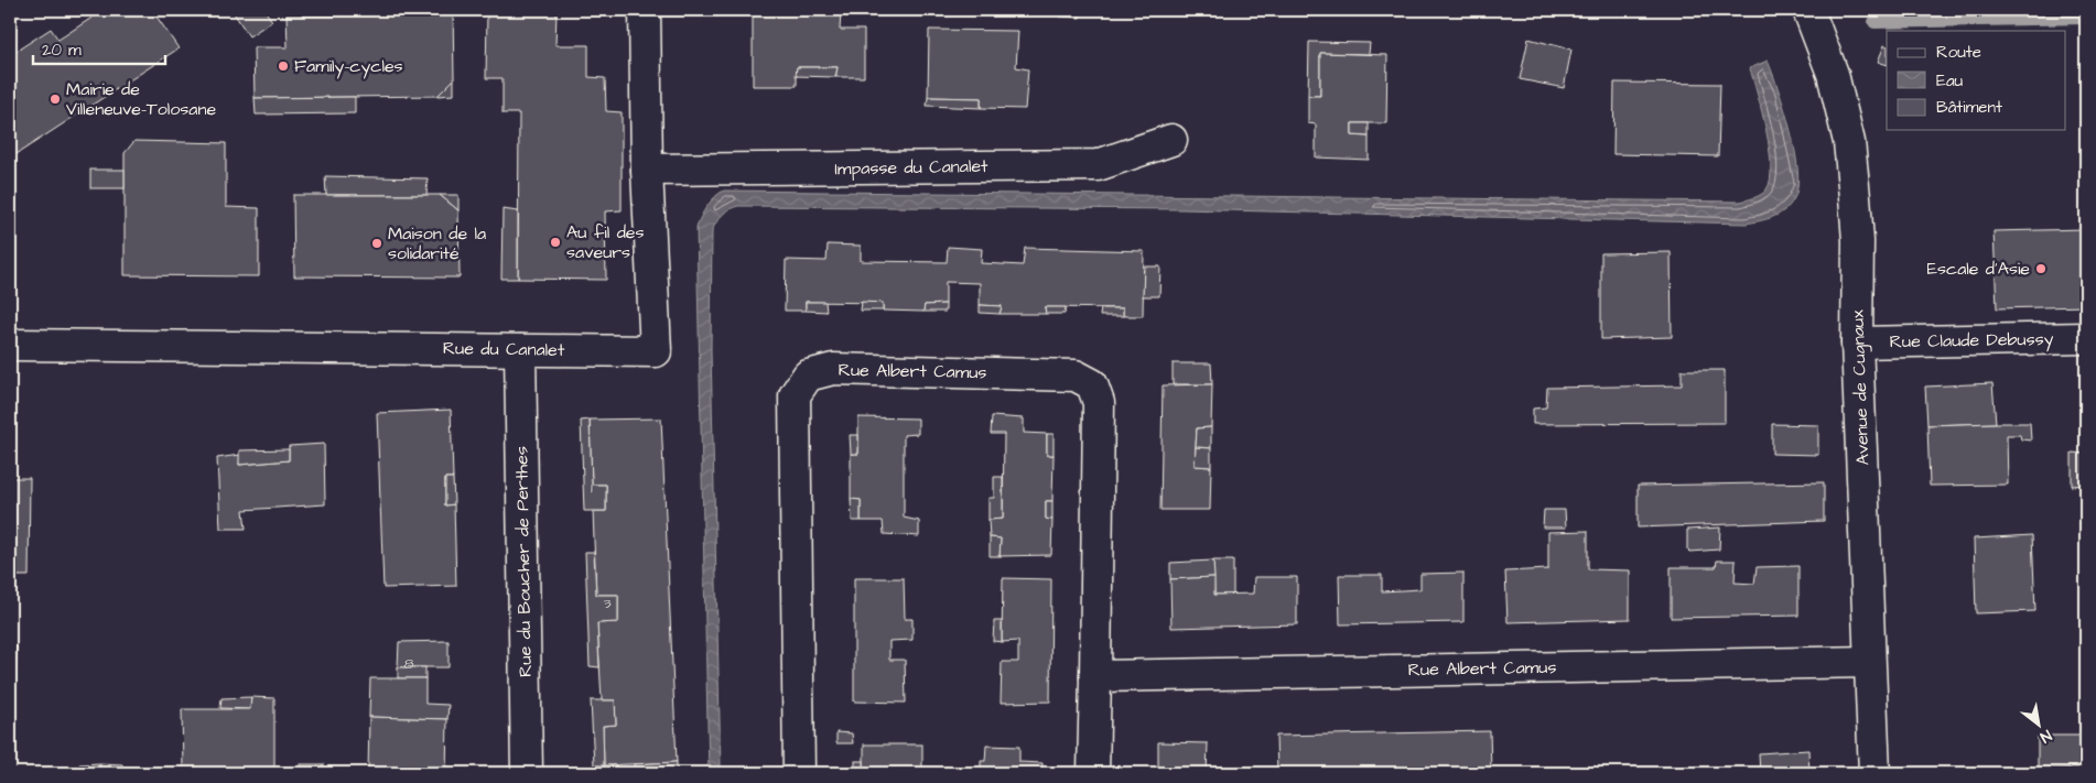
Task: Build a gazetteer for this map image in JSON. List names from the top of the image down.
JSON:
{
  "streets": {
    "street": [
      "Impasse du Canalet",
      "Rue Claude Debussy",
      "Rue du Canalet",
      "Rue Albert Camus",
      "Avenue de Cugnaux",
      "Rue du Boucher de Perthes"
    ]
  },
  "crossings": [
    ["Impasse du Canalet", "Rue du Canalet"],
    ["Rue Claude Debussy", "Avenue de Cugnaux"],
    ["Rue du Canalet", "Rue du Boucher de Perthes"],
    ["Rue Albert Camus", "Avenue de Cugnaux"]
  ],
  "places": [
    "Family-cycles",
    "Mairie de Villeneuve-Tolosane",
    "Au fil des saveurs",
    "Maison de la solidarité",
    "Escale d'Asie"
  ],
  "house_numbers": ["1", "3", "8"],
  "legend": ["Route", "Eau", "Bâtiment"],
  "scale_bar": "20 m",
  "north": "bottom right"
}
